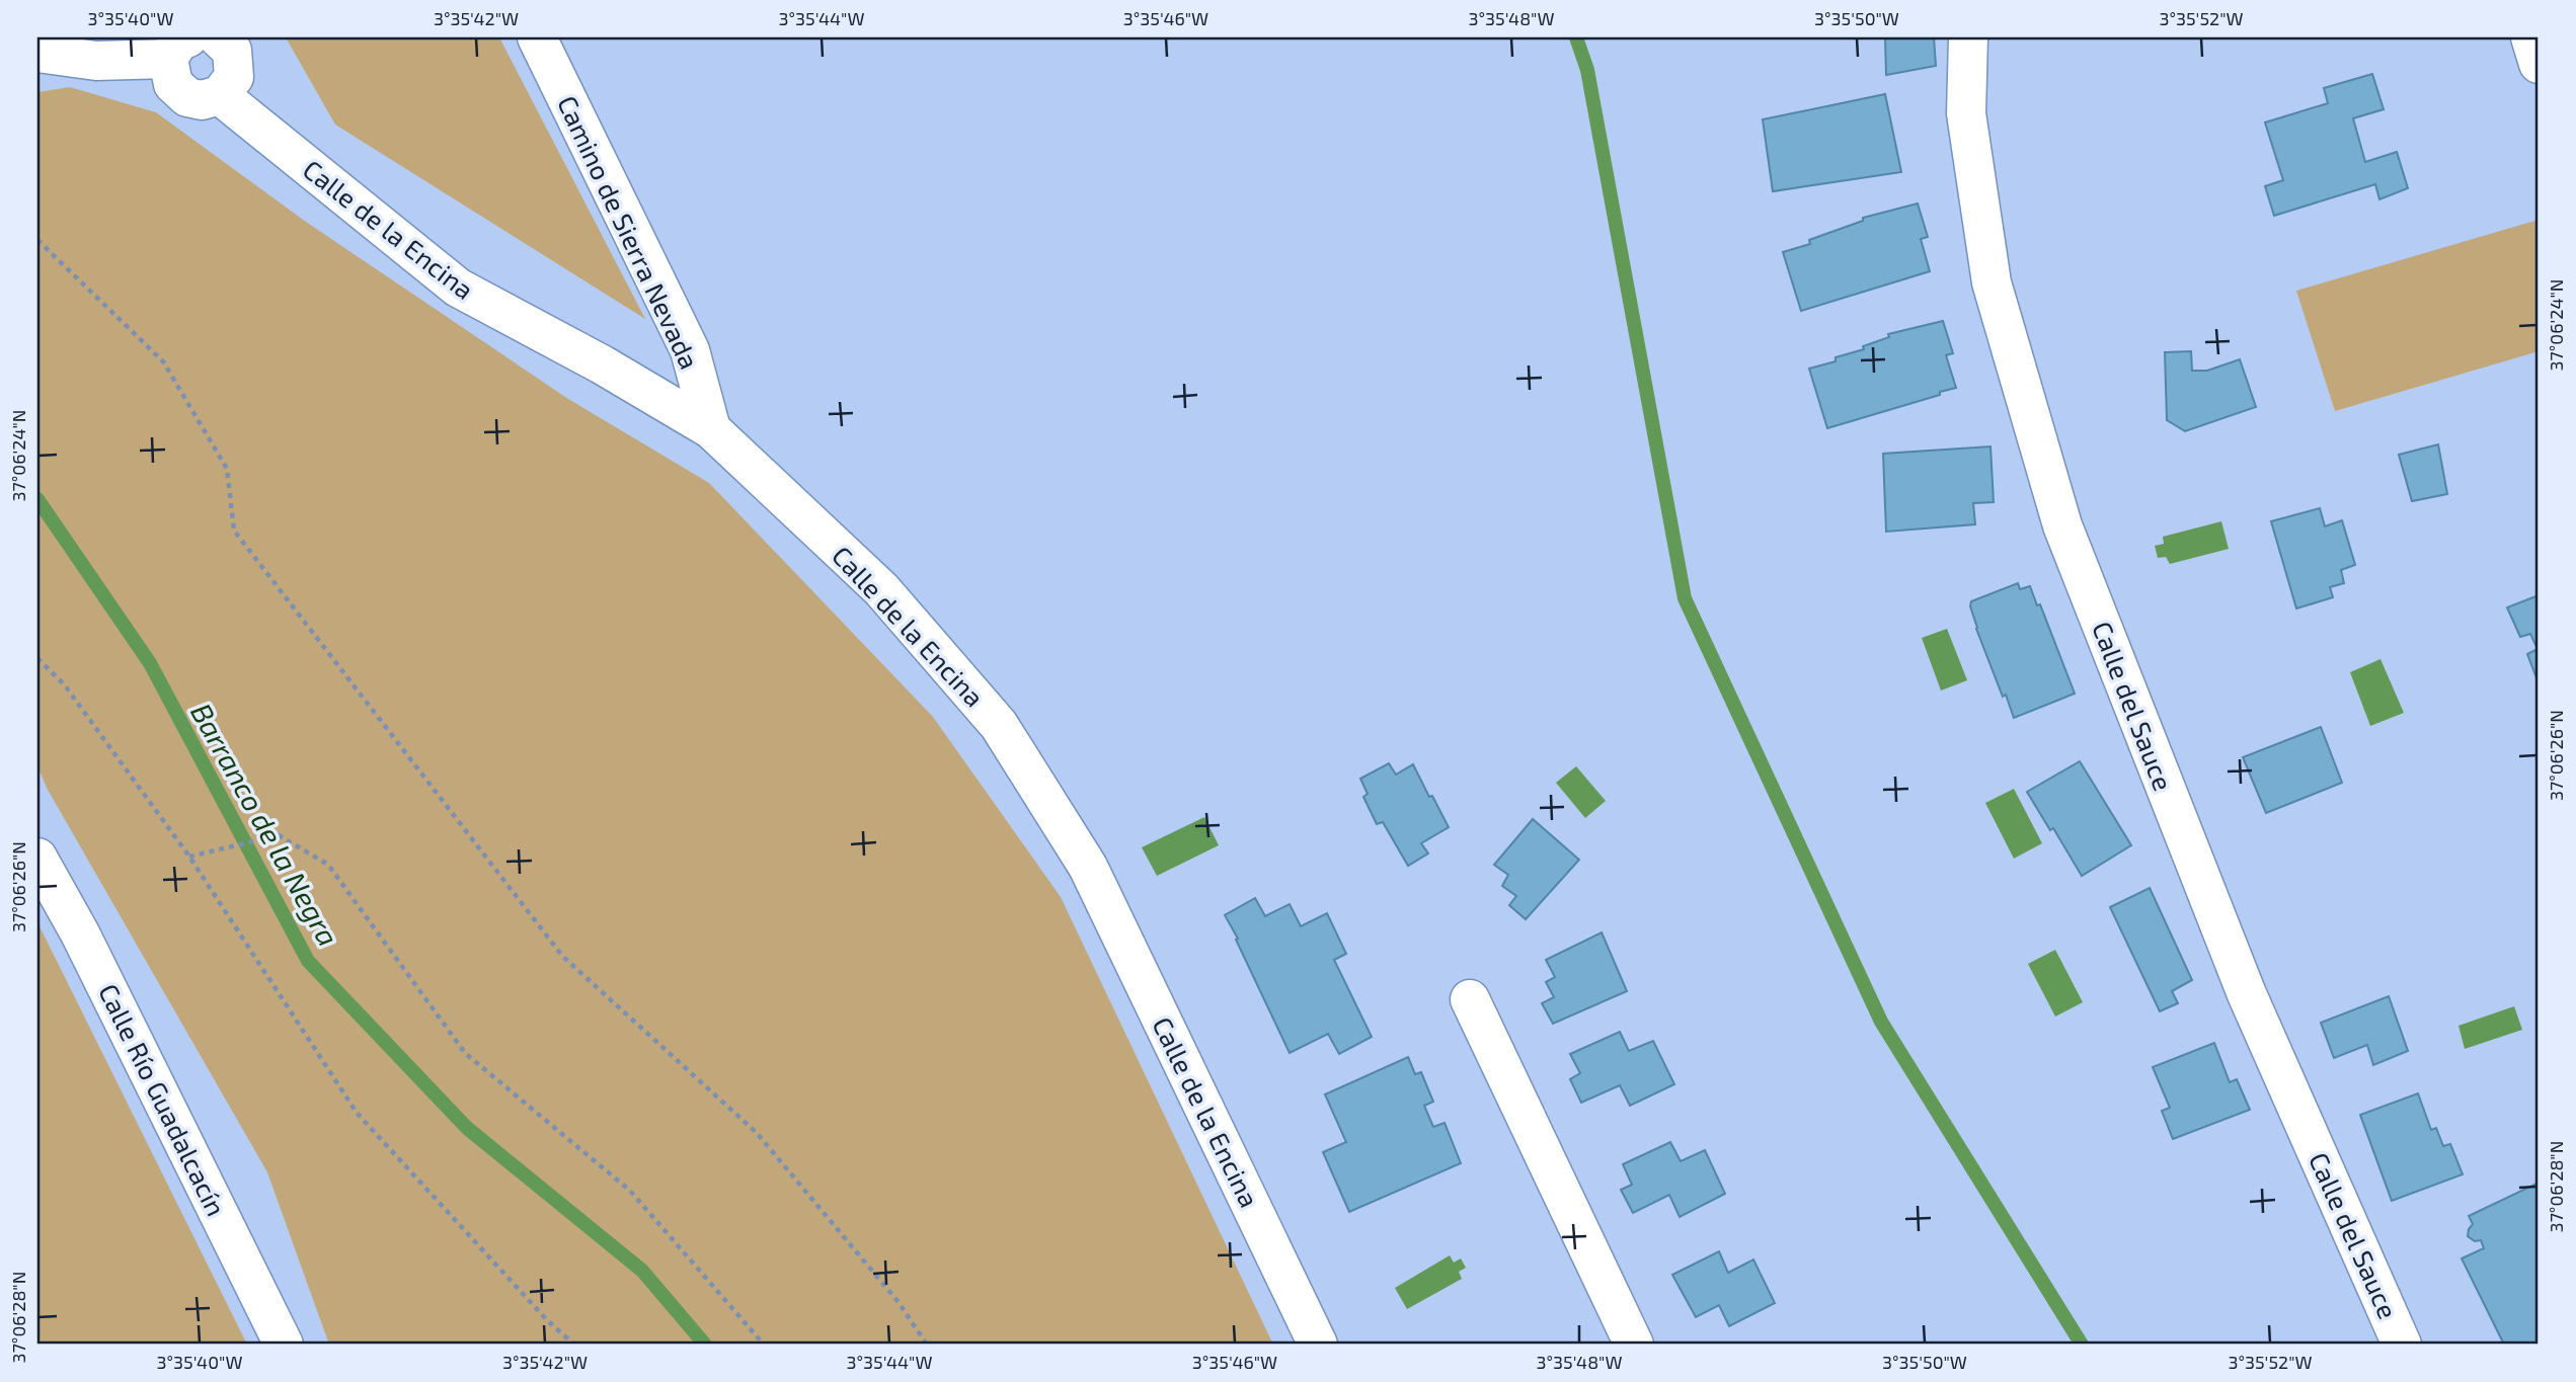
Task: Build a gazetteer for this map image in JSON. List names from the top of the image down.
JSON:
{
  "streets": {
    "street": [
      "Calle de la Encina",
      "Camino de Sierra Nevada",
      "Calle del Sauce",
      "Calle Río Guadalcacín"
    ]
  },
  "crossings": [
    ["Calle de la Encina", "Camino de Sierra Nevada"]
  ],
  "water": ["Barranco de la Negra"],
  "coordinates": [
    "3°35'40\"W",
    "3°35'42\"W",
    "3°35'44\"W",
    "3°35'46\"W",
    "3°35'48\"W",
    "3°35'50\"W",
    "3°35'52\"W",
    "37°06'24\"N",
    "37°06'26\"N",
    "37°06'28\"N"
  ]
}
